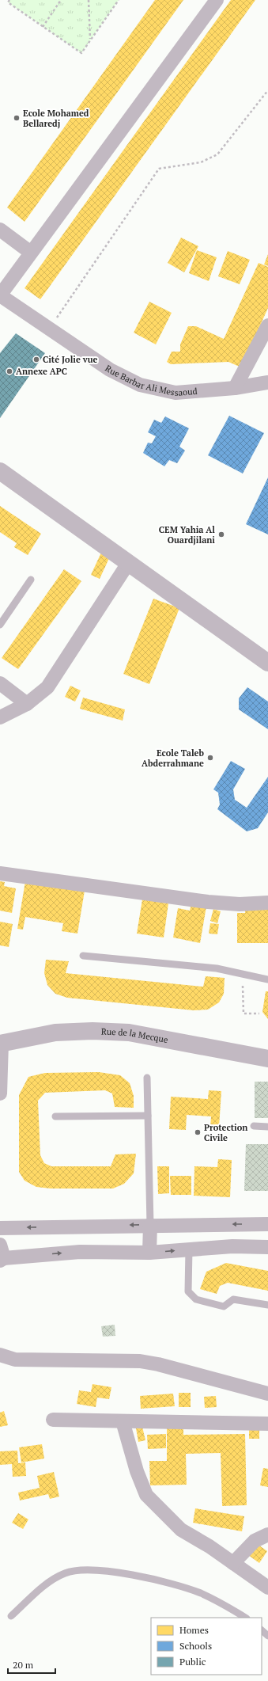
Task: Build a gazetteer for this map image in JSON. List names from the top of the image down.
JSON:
{
  "streets": {
    "street": ["Rue Barbar Ali Messaoud", "Rue de la Mecque"]
  },
  "places": [
    "Ecole Mohamed Bellaredj",
    "Cité Jolie vue",
    "Annexe APC",
    "CEM Yahia Al Ouardjilani",
    "Ecole Taleb Abderrahmane",
    "Protection Civile"
  ],
  "legend": ["Homes", "Schools", "Public"],
  "scale_bar": "20 m"
}
